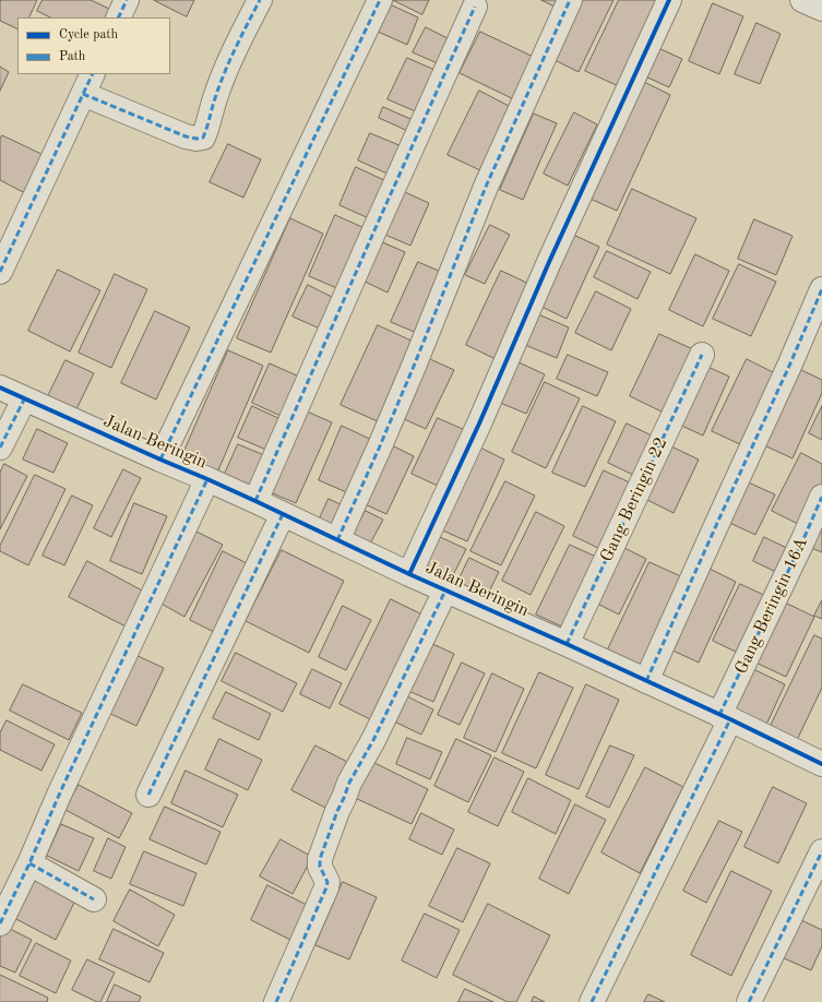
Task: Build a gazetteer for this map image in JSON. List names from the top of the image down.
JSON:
{
  "streets": {
    "street": ["Jalan Beringin", "Gang Beringin 22", "Gang Beringin 16A"]
  },
  "crossings": [
    ["Jalan Beringin", "Gang Beringin 22"],
    ["Jalan Beringin", "Gang Beringin 16A"]
  ],
  "legend": ["Cycle path", "Path"]
}
